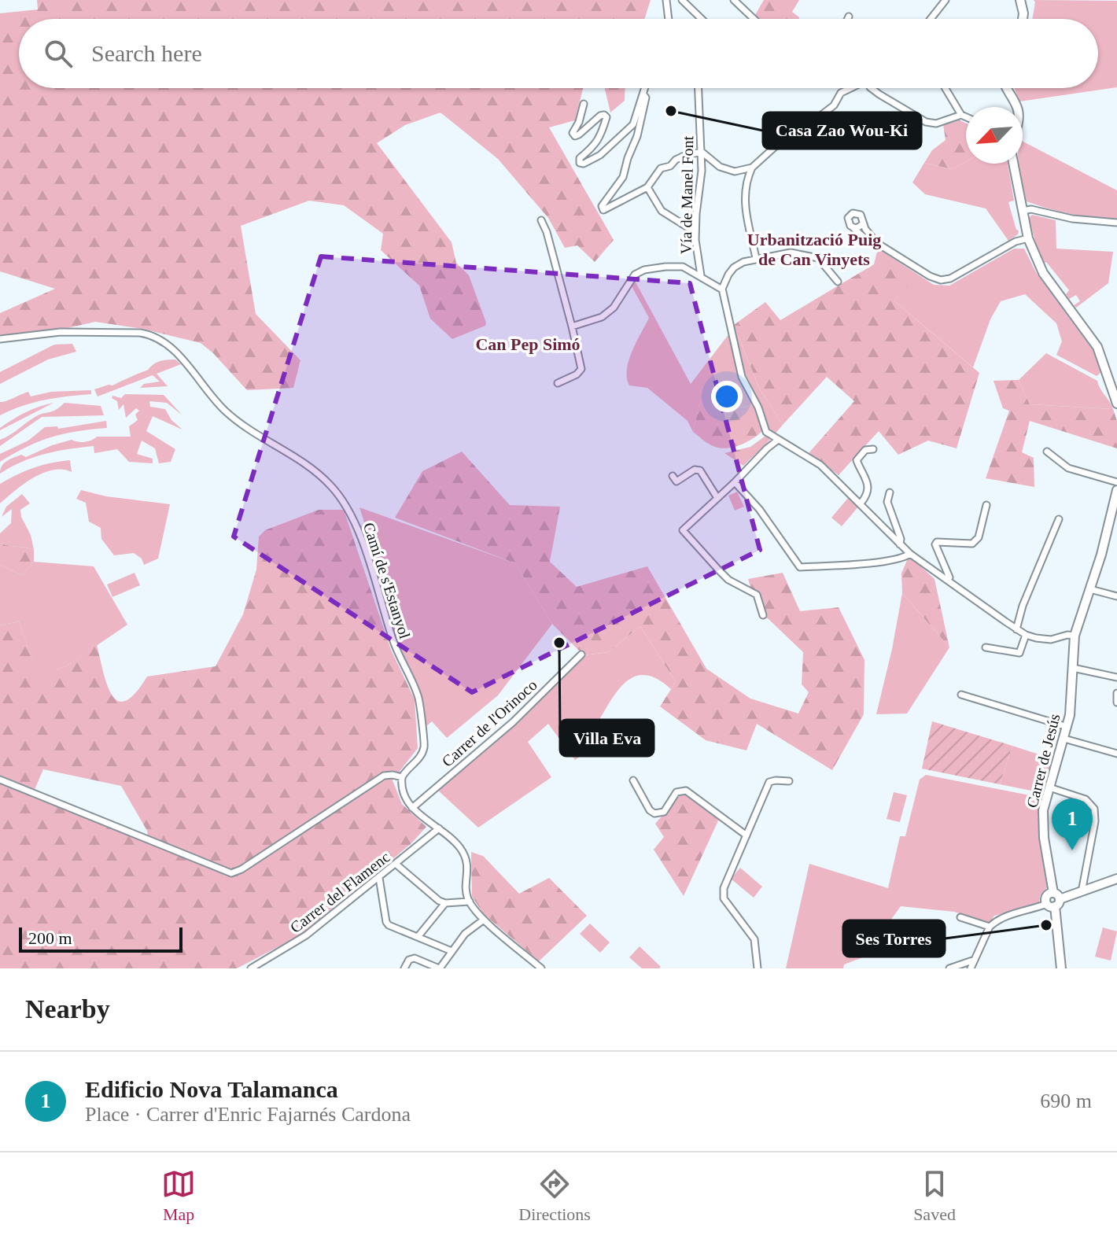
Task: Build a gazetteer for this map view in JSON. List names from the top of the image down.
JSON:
{
  "streets": {
    "street": [
      "Vía de Manel Font",
      "Camí de s'Estanyol",
      "Carrer de l'Orinoco",
      "Carrer de Jesús",
      "Carrer del Flamenc"
    ]
  },
  "districts": ["Urbanització Puig de Can Vinyets", "Can Pep Simó"],
  "places": ["Casa Zao Wou-Ki", "Villa Eva", "Ses Torres"],
  "scale_bar": "200 m",
  "north": "bottom left",
  "page": {
    "search": "Search here",
    "pins": "1",
    "scale": "200 m",
    "heading": "Nearby",
    "list": [
      {
        "mark": "1",
        "name": "Edificio Nova Talamanca",
        "note": "Place · Carrer d'Enric Fajarnés Cardona",
        "value": "690 m"
      }
    ],
    "nav": ["Map", "Directions", "Saved"]
  }
}
